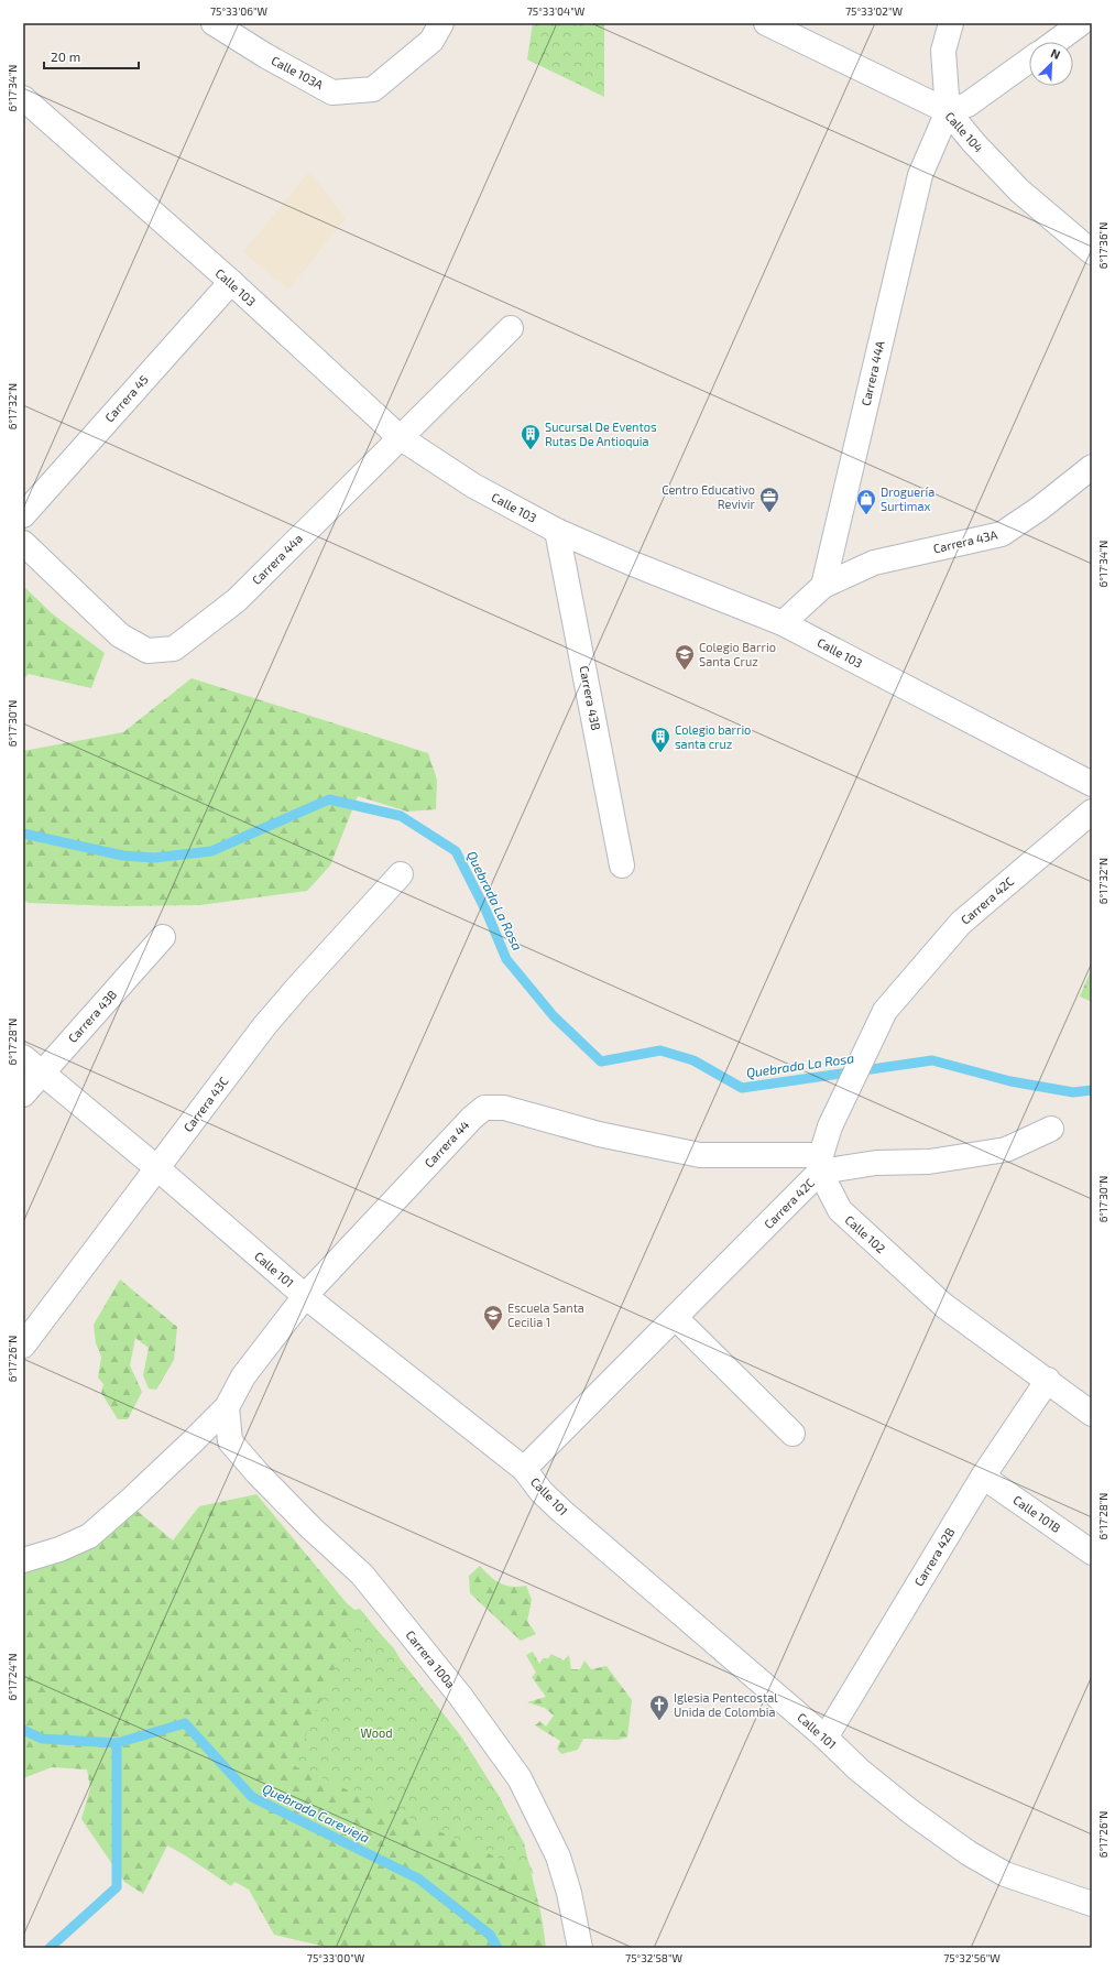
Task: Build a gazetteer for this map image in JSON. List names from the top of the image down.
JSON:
{
  "streets": {
    "street": [
      "Calle 103A",
      "Calle 104",
      "Calle 103",
      "Carrera 44A",
      "Carrera 45",
      "Carrera 43A",
      "Carrera 44a",
      "Carrera 43B",
      "Carrera 42C",
      "Carrera 43C",
      "Carrera 44",
      "Calle 102",
      "Calle 101",
      "Calle 101B",
      "Carrera 42B",
      "Carrera 100a"
    ]
  },
  "crossings": [
    ["Calle 104", "Carrera 44A"],
    ["Calle 103", "Carrera 45"],
    ["Calle 103", "Carrera 44a"],
    ["Calle 103", "Carrera 43B"],
    ["Carrera 44A", "Carrera 43A"],
    ["Carrera 43B", "Calle 101"],
    ["Carrera 42C", "Carrera 44"],
    ["Carrera 42C", "Calle 102"],
    ["Carrera 42C", "Calle 101"],
    ["Carrera 43C", "Calle 101"],
    ["Carrera 44", "Calle 102"],
    ["Carrera 44", "Calle 101"],
    ["Carrera 44", "Carrera 100a"],
    ["Calle 102", "Carrera 42B"],
    ["Calle 101", "Carrera 42B"],
    ["Calle 101B", "Carrera 42B"]
  ],
  "water": ["Quebrada La Rosa", "Quebrada Carevieja"],
  "parks": ["Wood"],
  "places": {
    "building": ["Sucursal De Eventos Rutas De Antioquia", "Colegio barrio santa cruz"],
    "office": ["Centro Educativo Revivir"],
    "shop": ["Droguería Surtimax"],
    "school or university": ["Colegio Barrio Santa Cruz", "Escuela Santa Cecilia 1"],
    "church": ["Iglesia Pentecostal Unida de Colombia"]
  },
  "scale_bar": "20 m",
  "north": "top right",
  "coordinates": [
    "75°33'06\"W",
    "75°33'04\"W",
    "75°33'02\"W",
    "6°17'34\"N",
    "6°17'36\"N",
    "6°17'32\"N",
    "6°17'30\"N",
    "6°17'28\"N",
    "6°17'26\"N",
    "6°17'24\"N",
    "75°33'00\"W",
    "75°32'58\"W",
    "75°32'56\"W"
  ]
}
